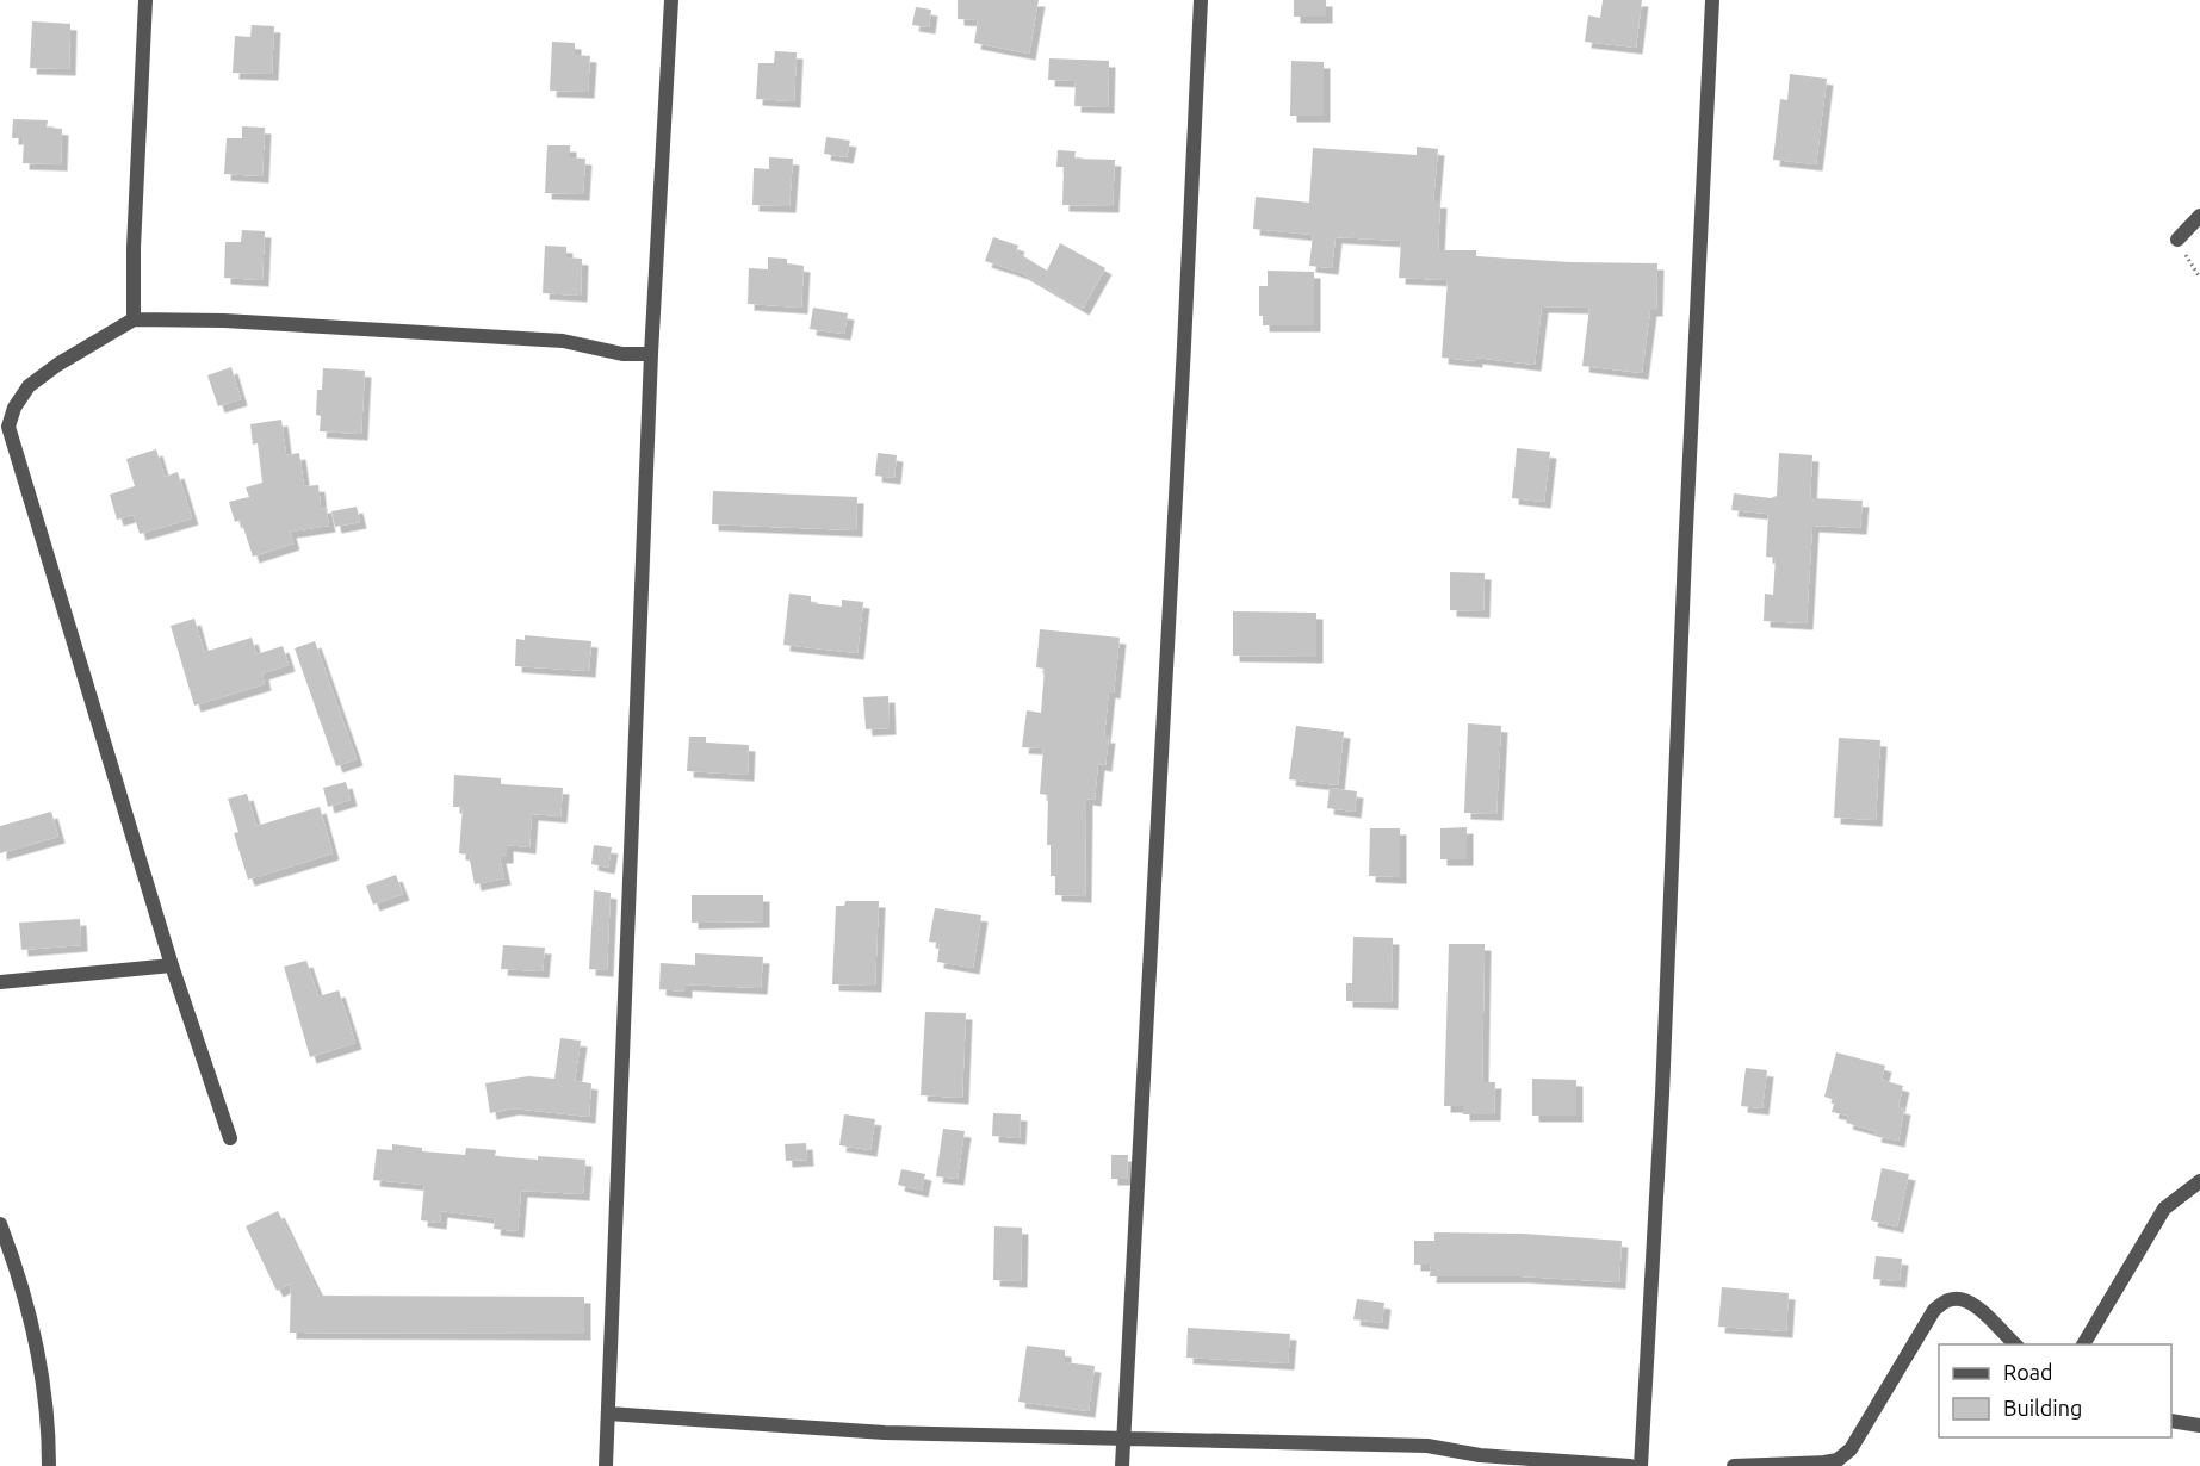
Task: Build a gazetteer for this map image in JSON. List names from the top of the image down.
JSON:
{
  "legend": ["Road", "Building"]
}
